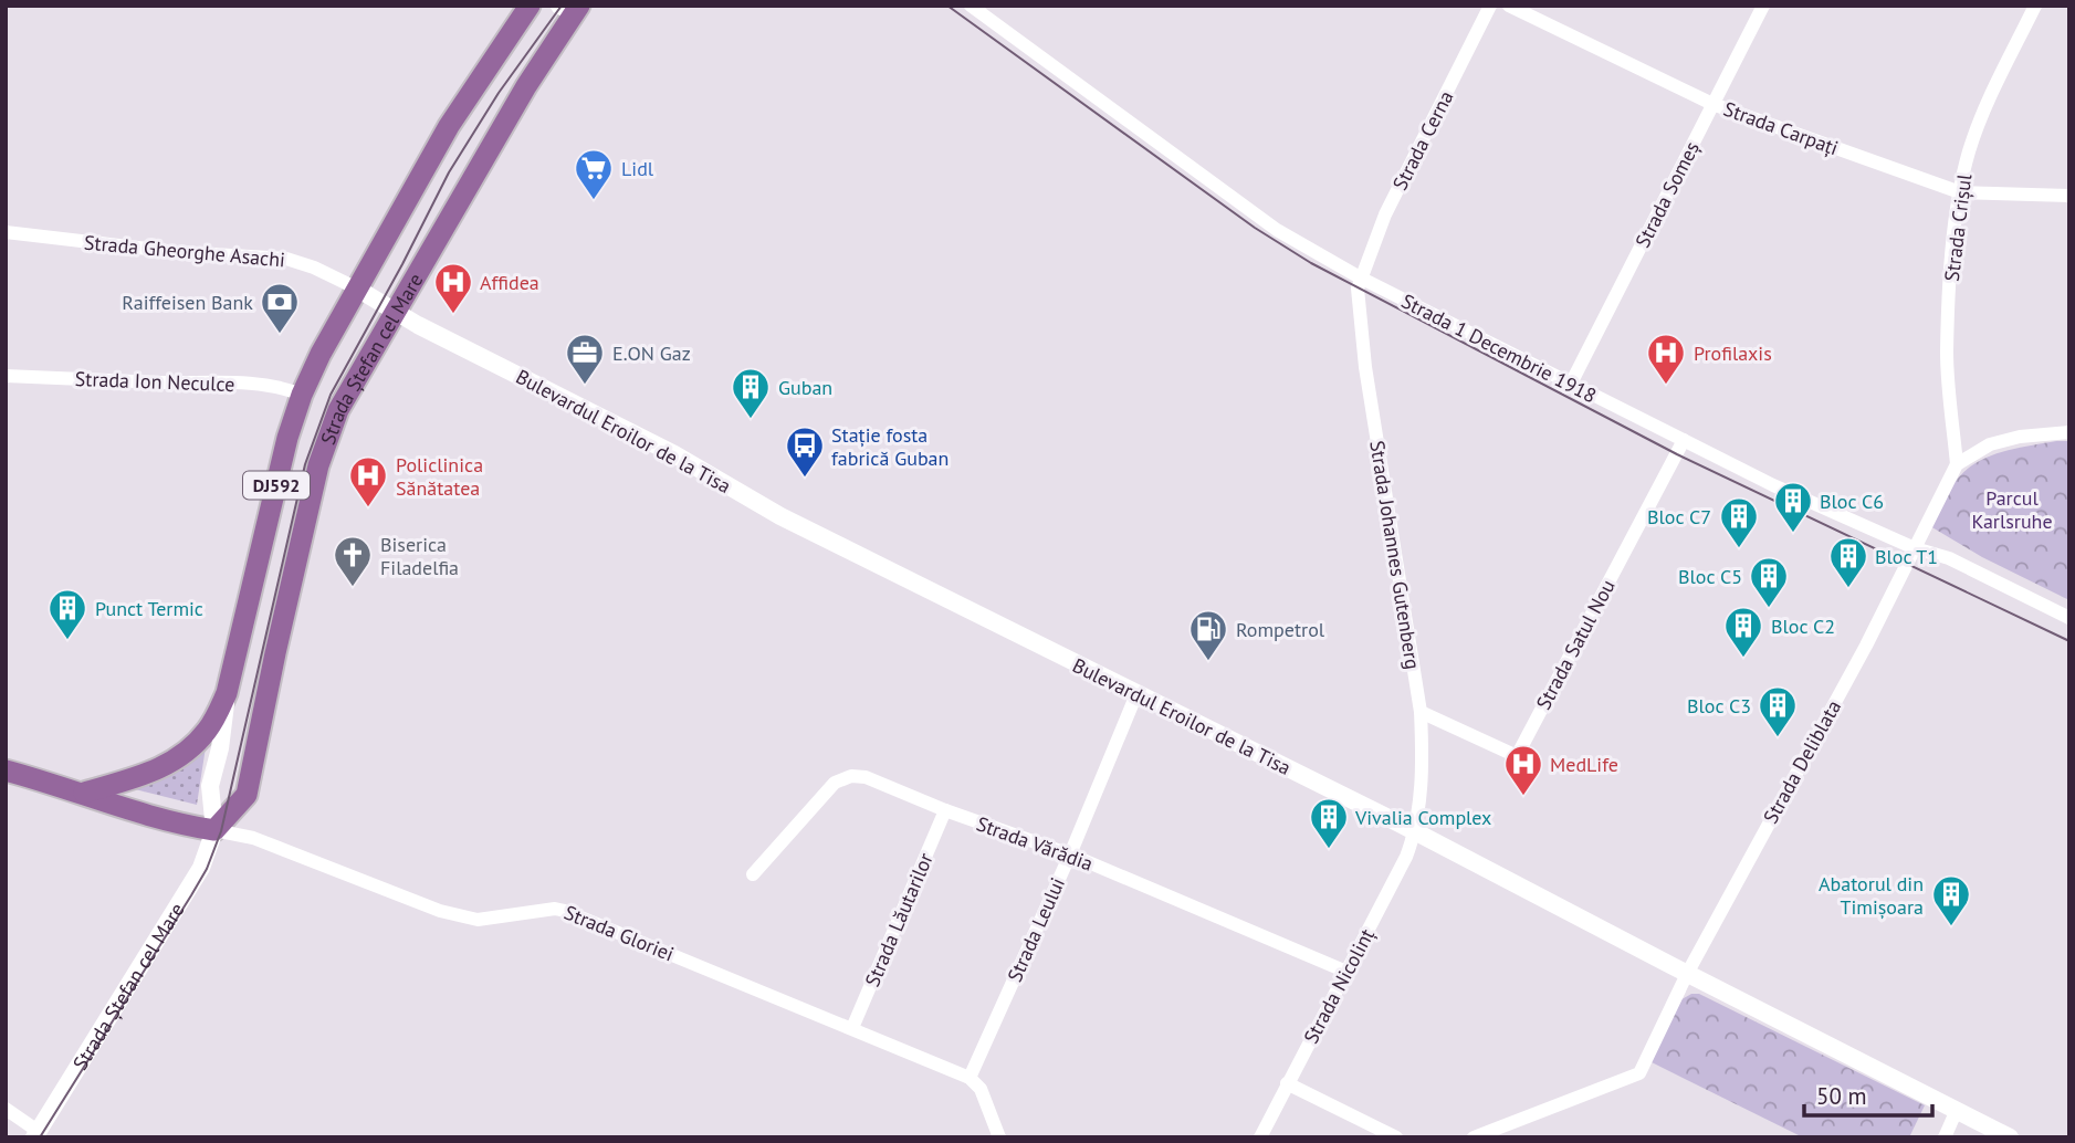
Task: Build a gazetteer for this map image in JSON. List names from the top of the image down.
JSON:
{
  "streets": {
    "main road": ["Strada Ștefan cel Mare", "DJ592"],
    "street": [
      "Strada Carpați",
      "Strada Cerna",
      "Strada Someș",
      "Strada Crișul",
      "Strada Gheorghe Asachi",
      "Strada 1 Decembrie 1918",
      "Strada Ion Neculce",
      "Bulevardul Eroilor de la Tisa",
      "Strada Johannes Gutenberg",
      "Strada Satul Nou",
      "Strada Deliblata",
      "Strada Vărădia",
      "Strada Lăutarilor",
      "Strada Leului",
      "Strada Gloriei",
      "Strada Nicolinț"
    ]
  },
  "crossings": [
    ["Strada Carpați", "Strada Someș"],
    ["Strada Carpați", "Strada Crișul"],
    ["Strada Cerna", "Strada 1 Decembrie 1918"],
    ["Strada Cerna", "Strada Johannes Gutenberg"],
    ["Strada Someș", "Strada 1 Decembrie 1918"],
    ["Strada Crișul", "Strada Deliblata"],
    ["Strada Gheorghe Asachi", "Strada Ștefan cel Mare"],
    ["Strada Gheorghe Asachi", "Bulevardul Eroilor de la Tisa"],
    ["Strada 1 Decembrie 1918", "Strada Johannes Gutenberg"],
    ["Strada 1 Decembrie 1918", "Strada Satul Nou"],
    ["Strada 1 Decembrie 1918", "Strada Deliblata"],
    ["Strada Ștefan cel Mare", "Strada Ion Neculce"],
    ["Strada Ștefan cel Mare", "Bulevardul Eroilor de la Tisa"],
    ["Strada Ștefan cel Mare", "DJ592"],
    ["Strada Ștefan cel Mare", "Strada Gloriei"],
    ["Bulevardul Eroilor de la Tisa", "Strada Johannes Gutenberg"],
    ["Bulevardul Eroilor de la Tisa", "Strada Deliblata"],
    ["Bulevardul Eroilor de la Tisa", "Strada Leului"],
    ["Bulevardul Eroilor de la Tisa", "Strada Nicolinț"],
    ["Strada Johannes Gutenberg", "Strada Satul Nou"],
    ["Strada Johannes Gutenberg", "Strada Nicolinț"],
    ["Strada Vărădia", "Strada Lăutarilor"],
    ["Strada Vărădia", "Strada Leului"],
    ["Strada Vărădia", "Strada Nicolinț"],
    ["Strada Lăutarilor", "Strada Gloriei"],
    ["Strada Leului", "Strada Gloriei"]
  ],
  "parks": ["Parcul Karlsruhe"],
  "places": {
    "supermarket": ["Lidl"],
    "hospital": [
      "Affidea",
      "Profilaxis",
      "Policlinica Sănătatea",
      "MedLife"
    ],
    "bank": ["Raiffeisen Bank"],
    "office": ["E.ON Gaz"],
    "building": [
      "Guban",
      "Bloc C6",
      "Bloc C7",
      "Bloc T1",
      "Bloc C5",
      "Punct Termic",
      "Bloc C2",
      "Bloc C3",
      "Vivalia Complex",
      "Abatorul din Timișoara"
    ],
    "bus stop": ["Stație fosta fabrică Guban"],
    "church": ["Biserica Filadelfia"],
    "fuel station": ["Rompetrol"]
  },
  "scale_bar": "50 m"
}
